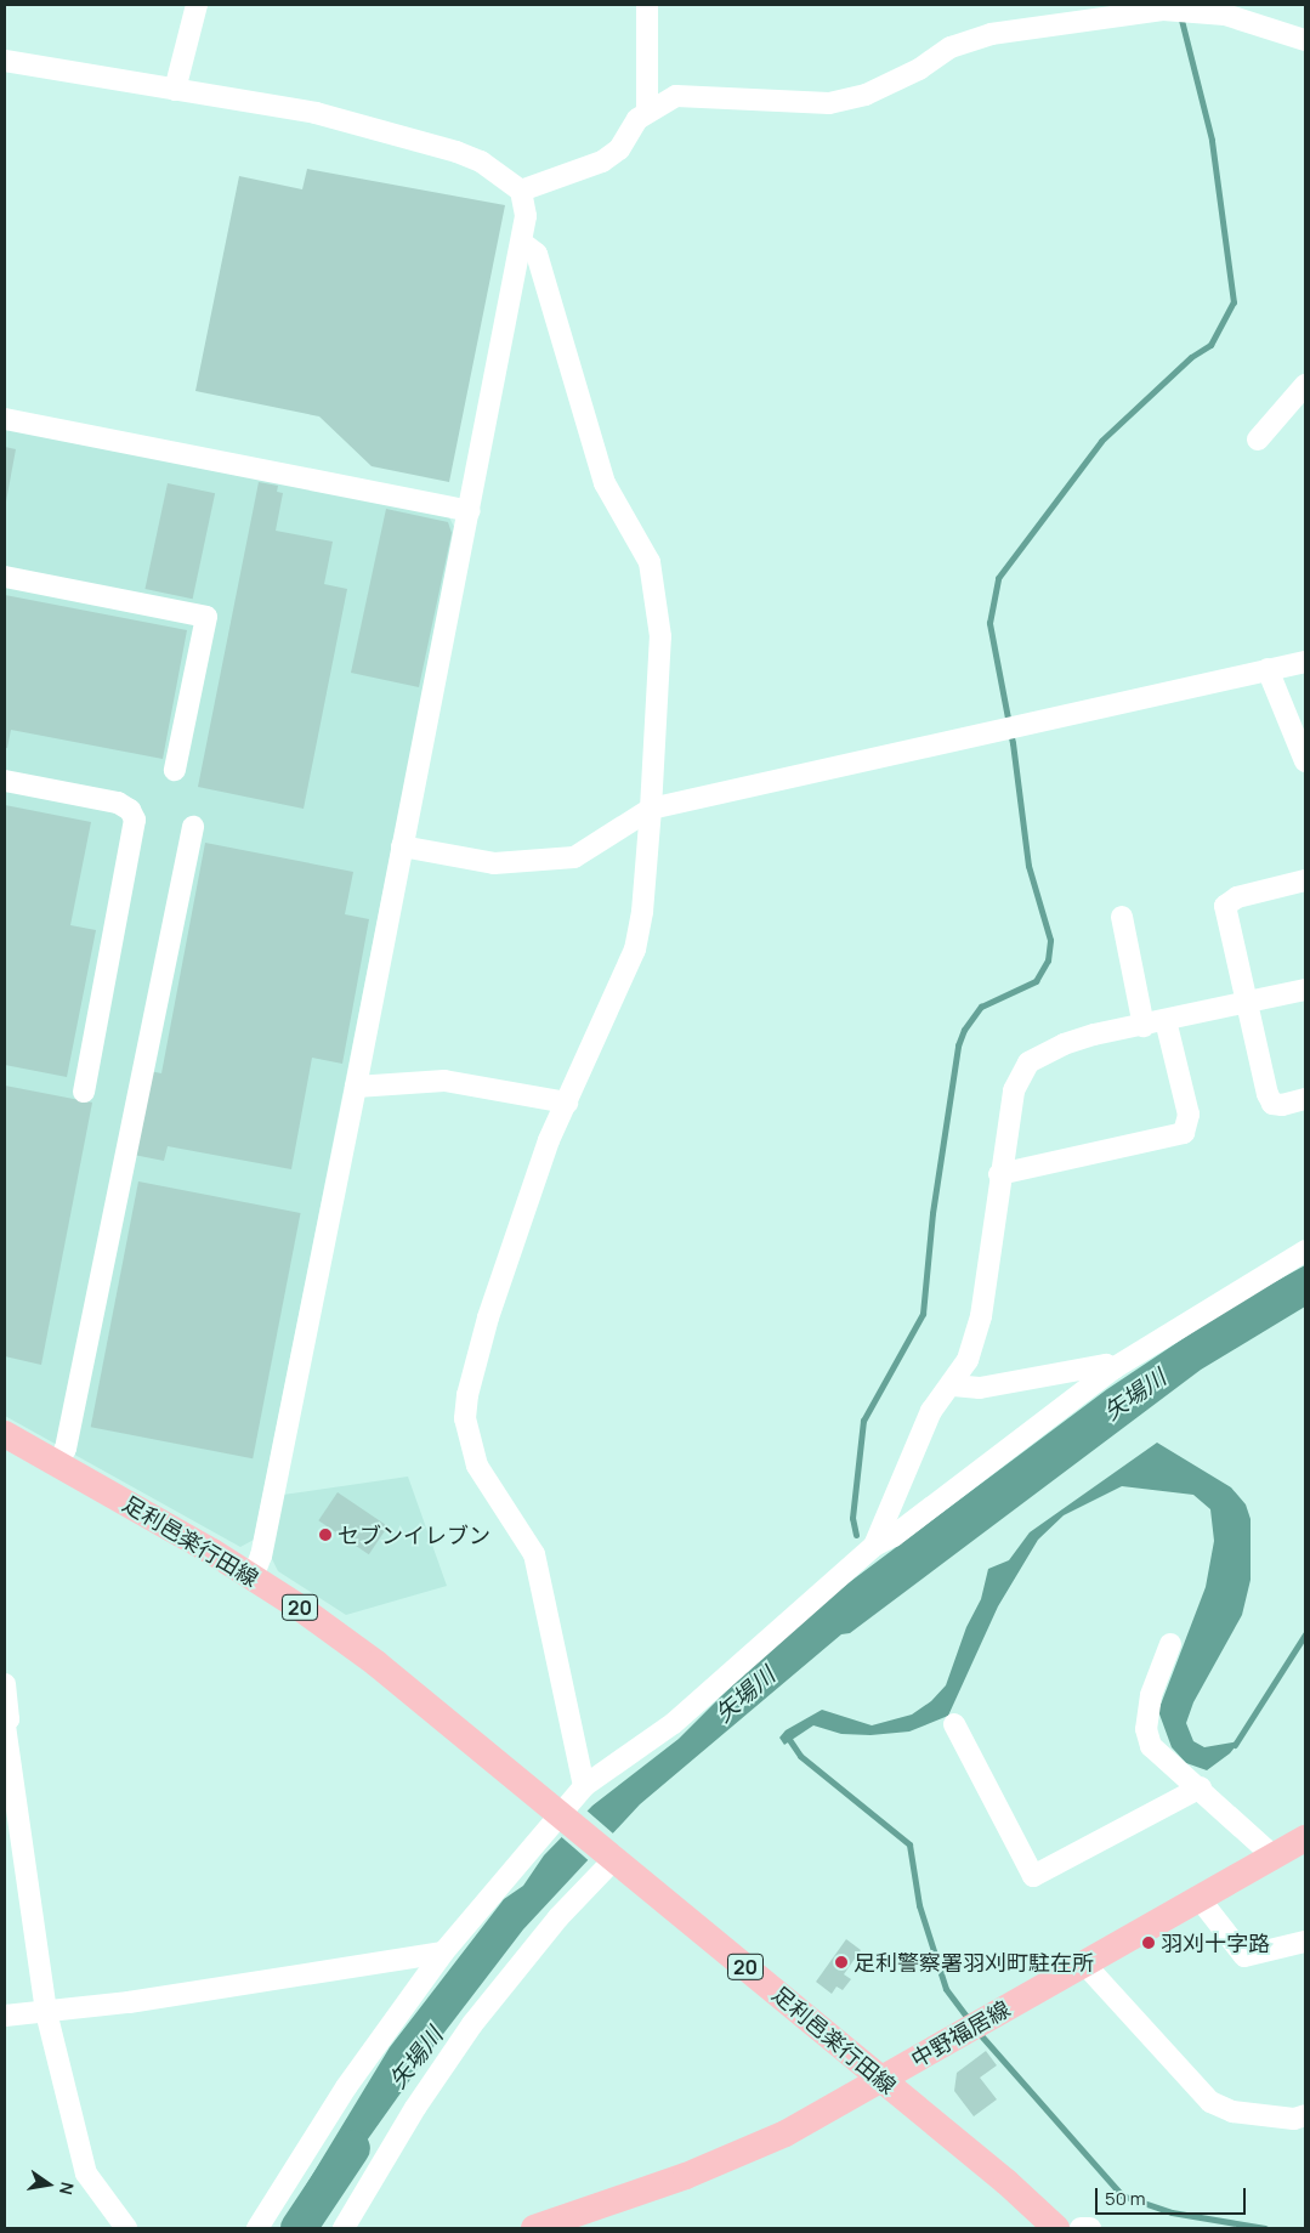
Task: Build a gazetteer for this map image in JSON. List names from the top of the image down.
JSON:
{
  "streets": {
    "main road": ["足利邑楽行田線", "20", "中野福居線"]
  },
  "crossings": [
    ["足利邑楽行田線", "20"],
    ["足利邑楽行田線", "中野福居線"]
  ],
  "water": ["矢場川"],
  "places": ["セブンイレブン", "羽刈十字路", "足利警察署羽刈町駐在所"],
  "scale_bar": "50 m",
  "north": "right"
}
